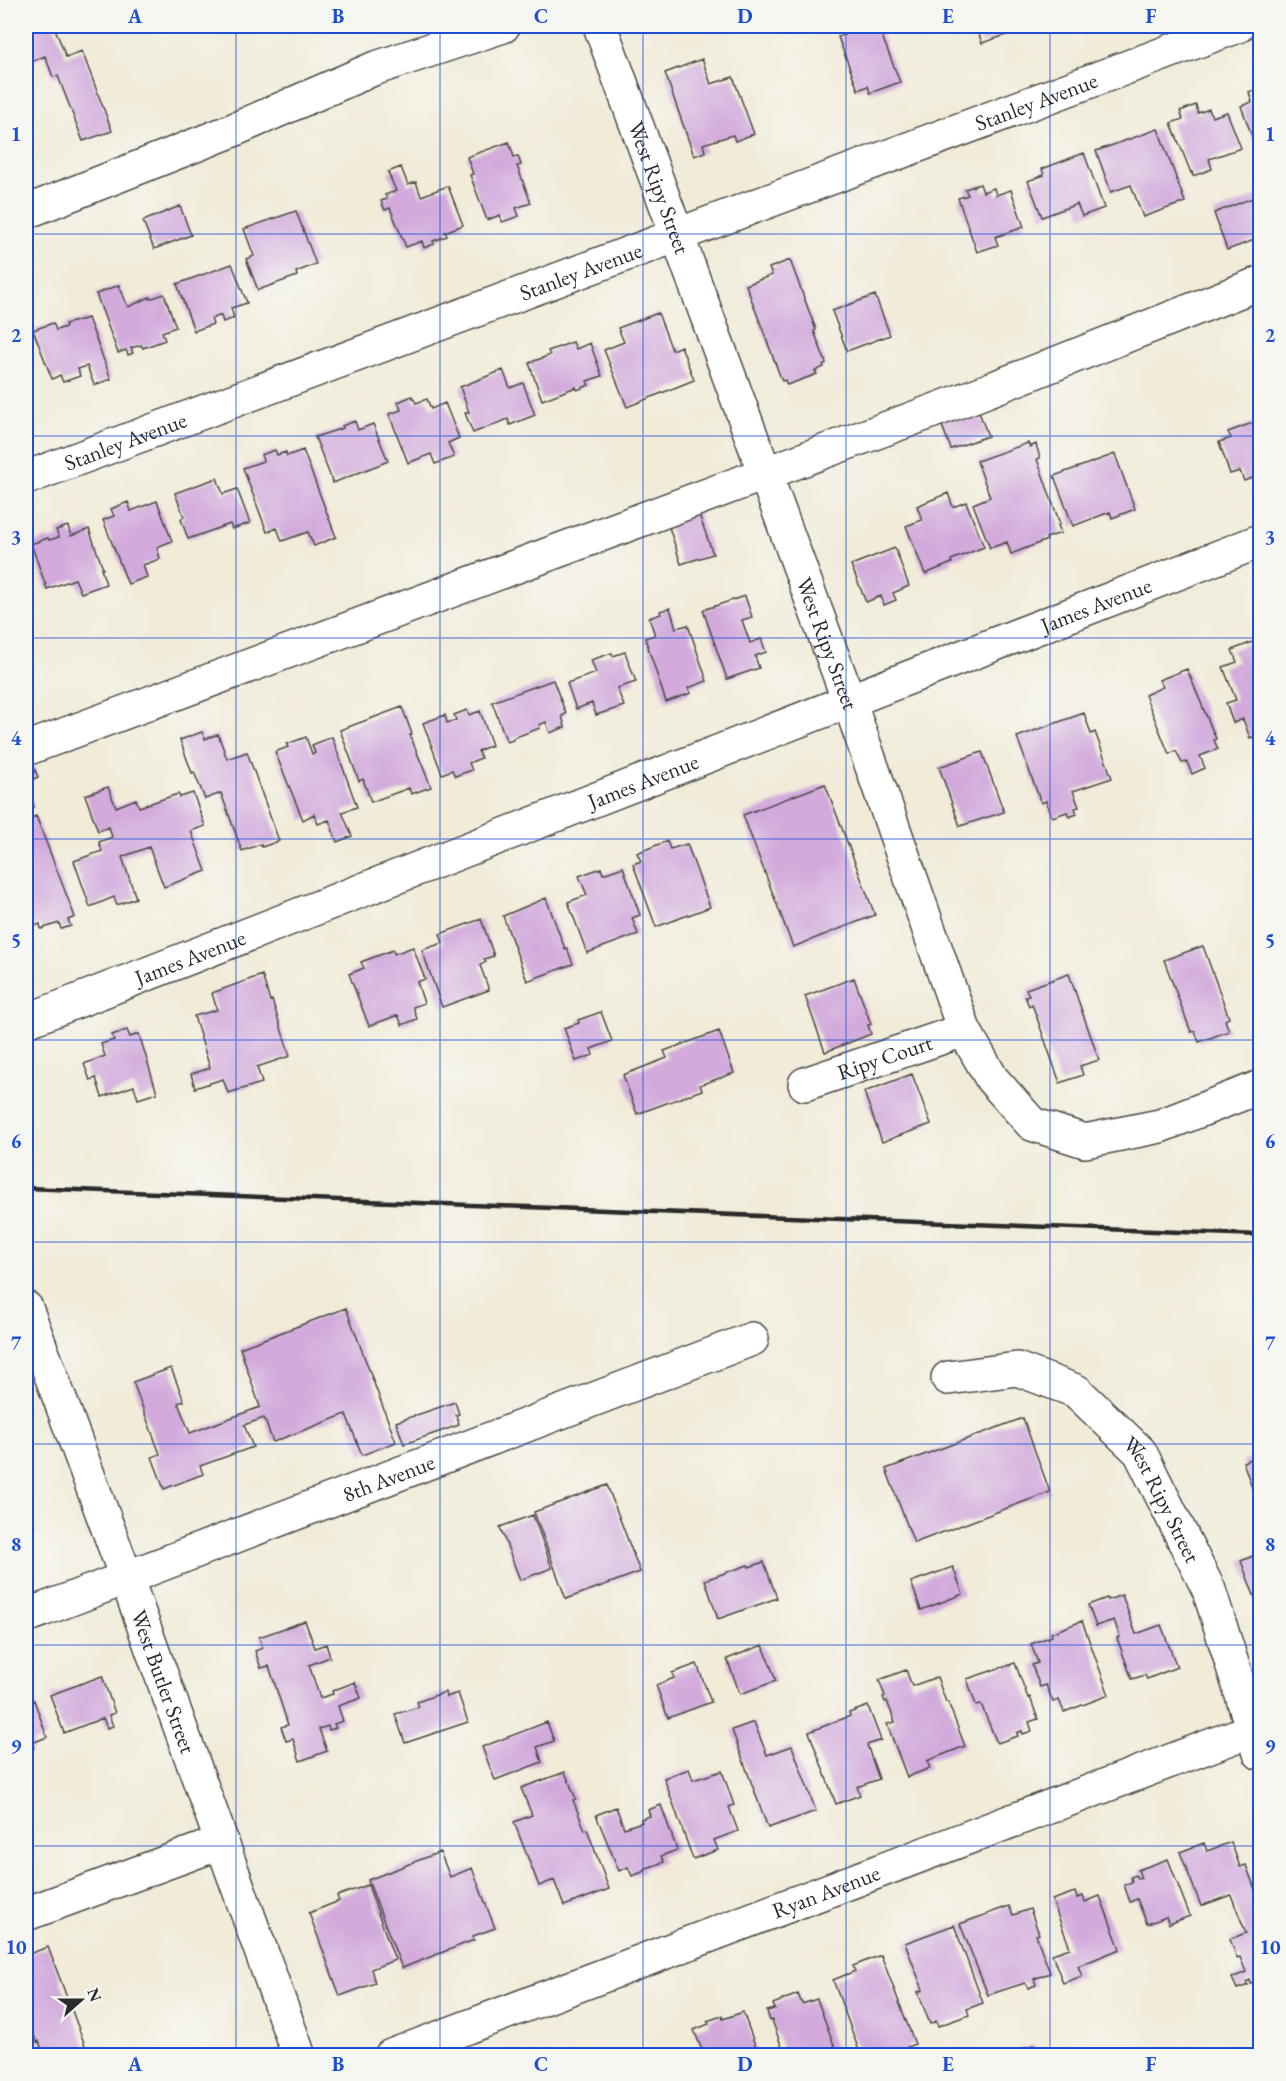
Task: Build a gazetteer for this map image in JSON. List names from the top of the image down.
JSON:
{
  "streets": {
    "street": [
      "Stanley Avenue",
      "West Ripy Street",
      "James Avenue",
      "Ripy Court",
      "8th Avenue",
      "West Butler Street",
      "Ryan Avenue"
    ]
  },
  "crossings": [
    ["Stanley Avenue", "West Ripy Street"],
    ["West Ripy Street", "James Avenue"],
    ["West Ripy Street", "Ripy Court"],
    ["West Ripy Street", "Ryan Avenue"],
    ["8th Avenue", "West Butler Street"]
  ],
  "north": "right",
  "grid": {
    "columns": [
      "A",
      "B",
      "C",
      "D",
      "E",
      "F"
    ],
    "rows": [
      "1",
      "2",
      "3",
      "4",
      "5",
      "6",
      "7",
      "8",
      "9",
      "10"
    ]
  }
}
